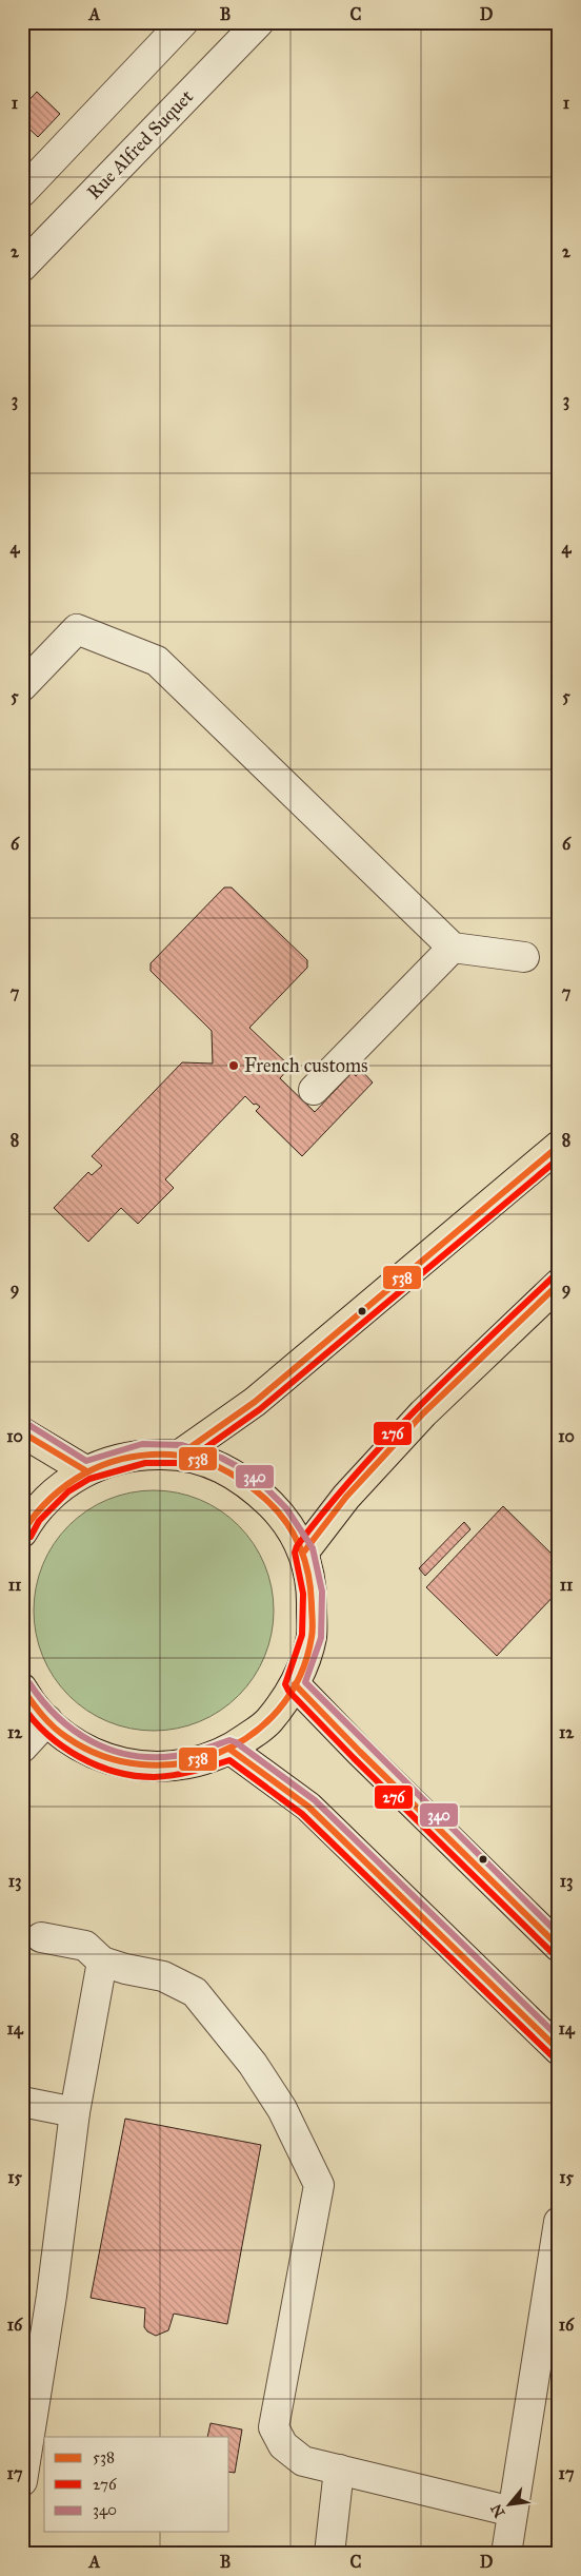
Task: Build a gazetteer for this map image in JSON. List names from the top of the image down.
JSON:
{
  "streets": {
    "street": ["Rue Alfred Suquet"]
  },
  "places": ["French customs"],
  "lines": ["transit line 538", "transit line 276", "transit line 340"],
  "legend": ["538", "276", "340"],
  "north": "bottom left",
  "grid": {
    "columns": [
      "A",
      "B",
      "C",
      "D"
    ],
    "rows": [
      "1",
      "2",
      "3",
      "4",
      "5",
      "6",
      "7",
      "8",
      "9",
      "10",
      "11",
      "12",
      "13",
      "14",
      "15",
      "16",
      "17"
    ]
  }
}
